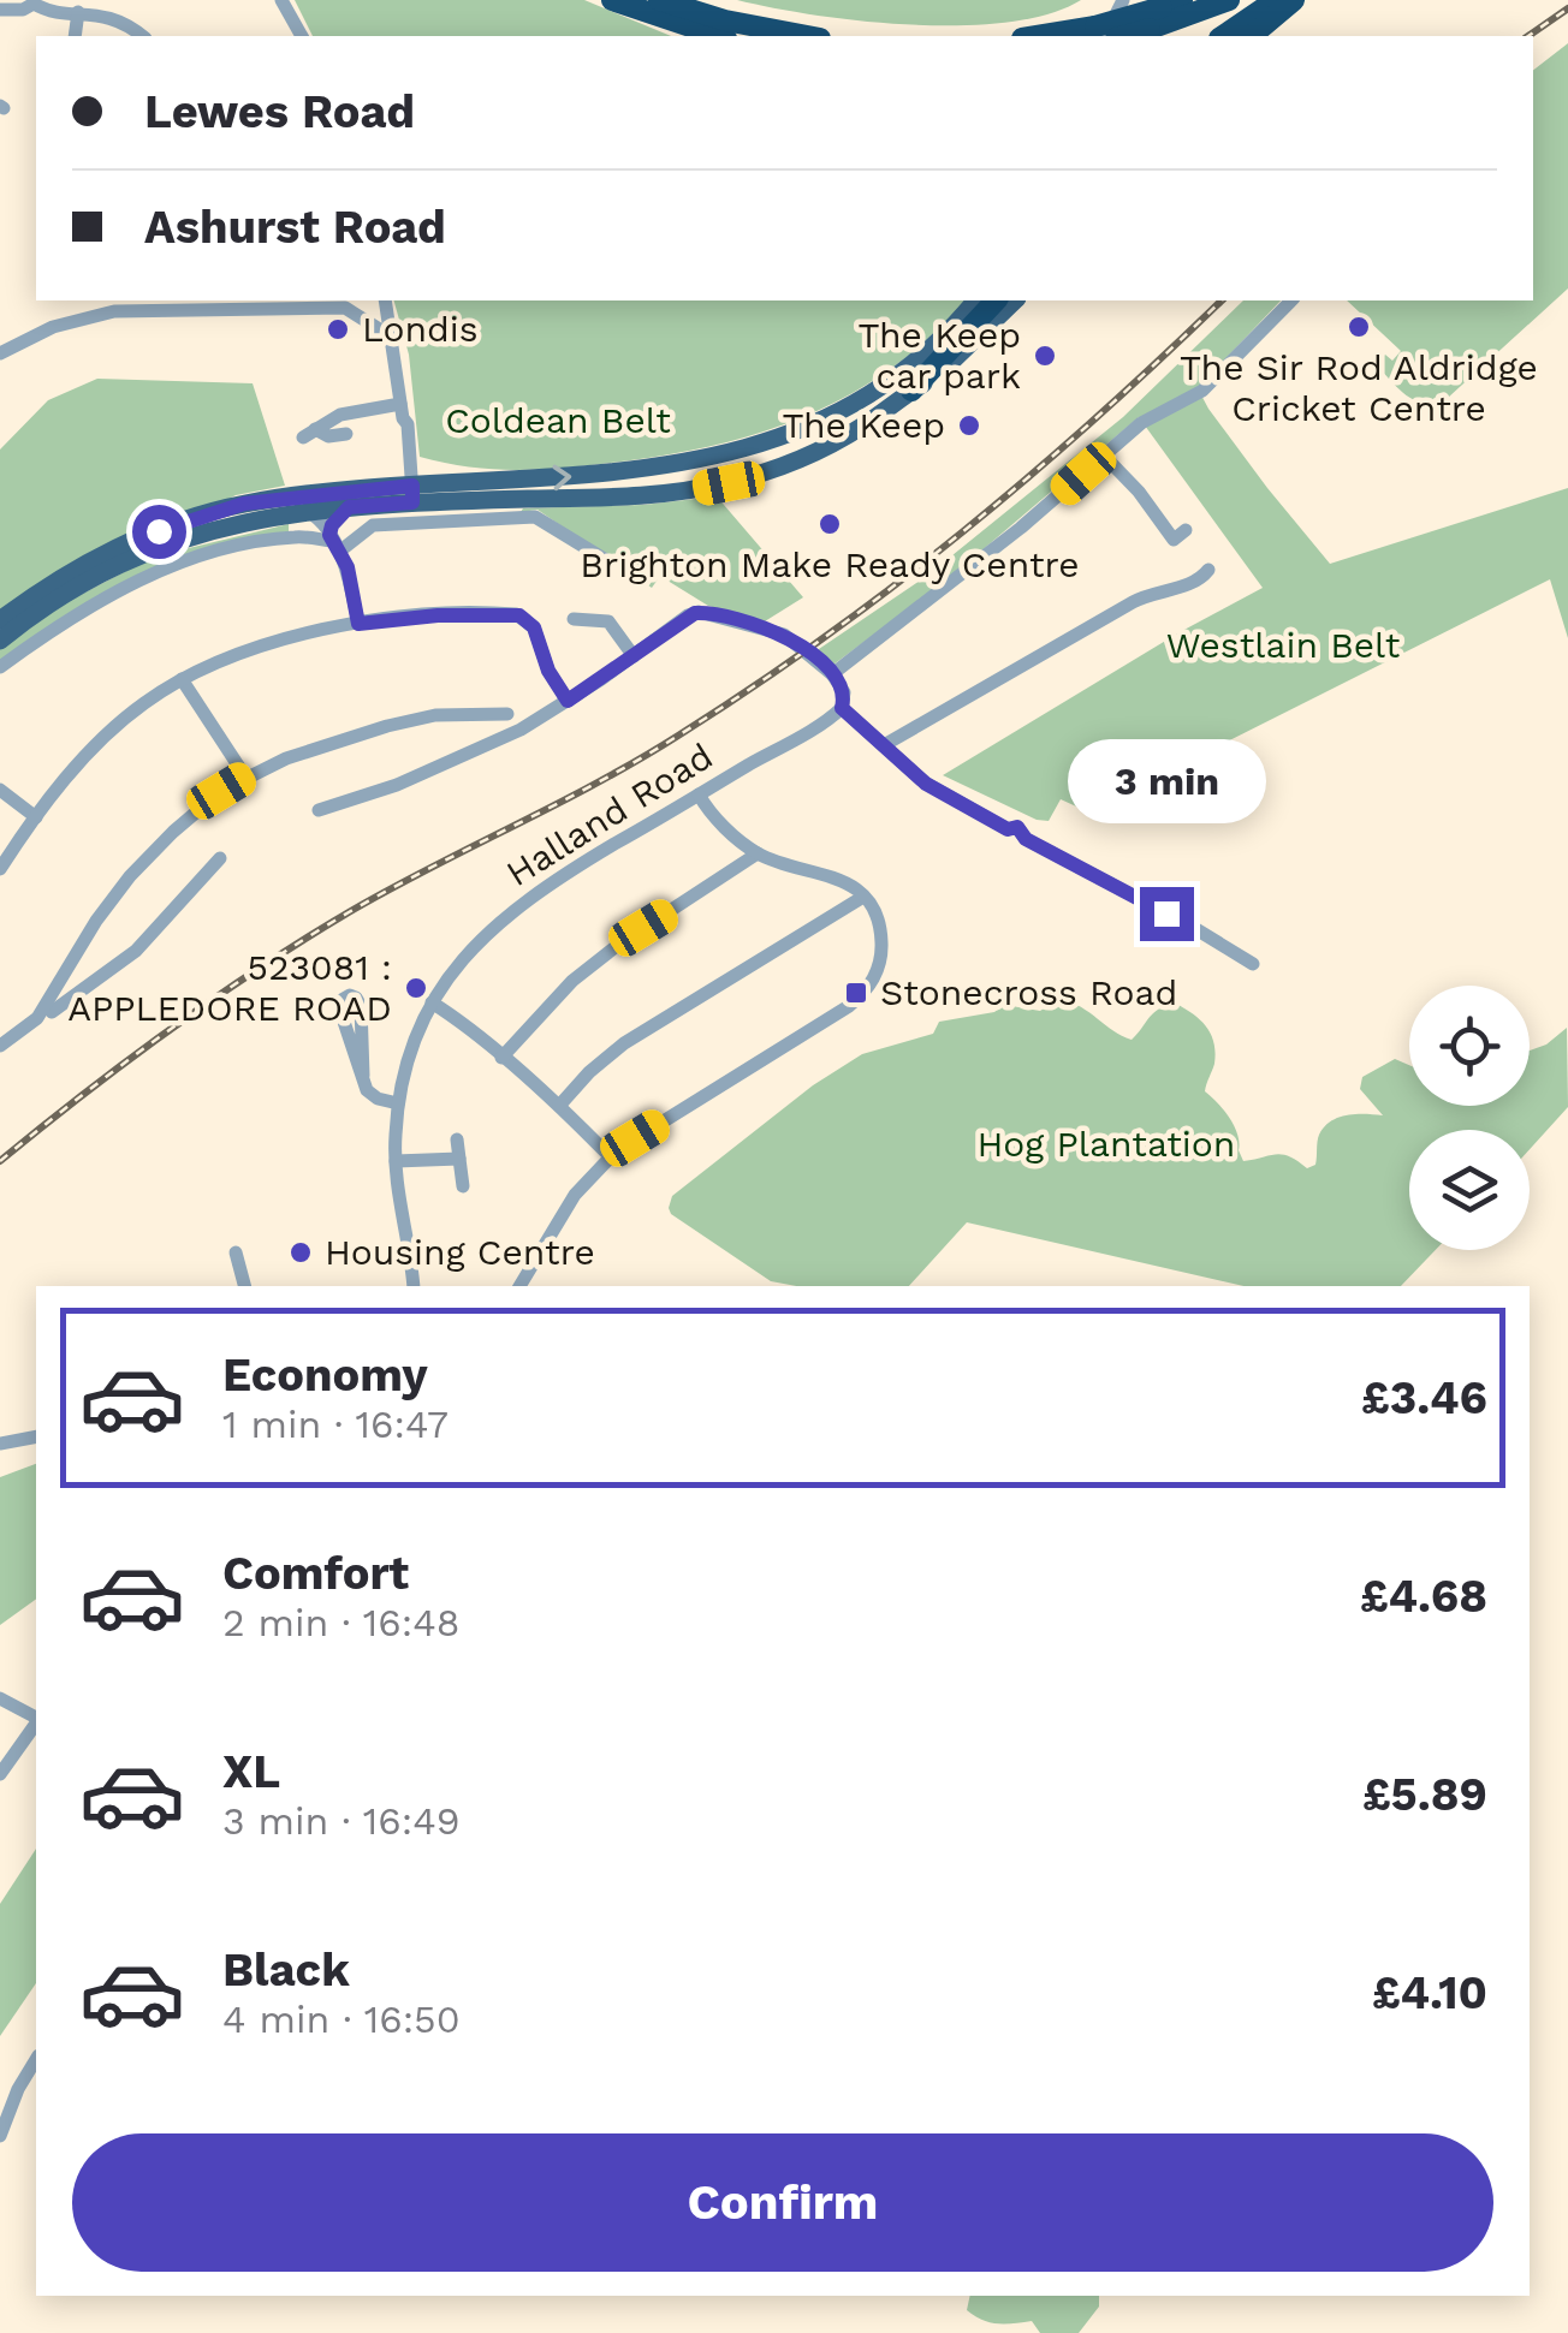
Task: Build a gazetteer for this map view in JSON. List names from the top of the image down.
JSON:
{
  "streets": {
    "street": ["Halland Road"]
  },
  "parks": ["Coldean Belt", "Westlain Belt", "Hog Plantation"],
  "places": {
    "other": [
      "The Sir Rod Aldridge Cricket Centre",
      "Londis",
      "The Keep car park",
      "The Keep",
      "Brighton Make Ready Centre",
      "523081 : APPLEDORE ROAD",
      "Housing Centre"
    ],
    "transit": ["Stonecross Road"]
  },
  "page": {
    "banner": ["Lewes Road", "Ashurst Road"],
    "bubble": "3 min",
    "list": [
      {
        "name": "Economy",
        "note": "1 min · 16:47",
        "value": "£3.46"
      },
      {
        "name": "Comfort",
        "note": "2 min · 16:48",
        "value": "£4.68"
      },
      {
        "name": "XL",
        "note": "3 min · 16:49",
        "value": "£5.89"
      },
      {
        "name": "Black",
        "note": "4 min · 16:50",
        "value": "£4.10"
      }
    ],
    "buttons": "Confirm"
  }
}
